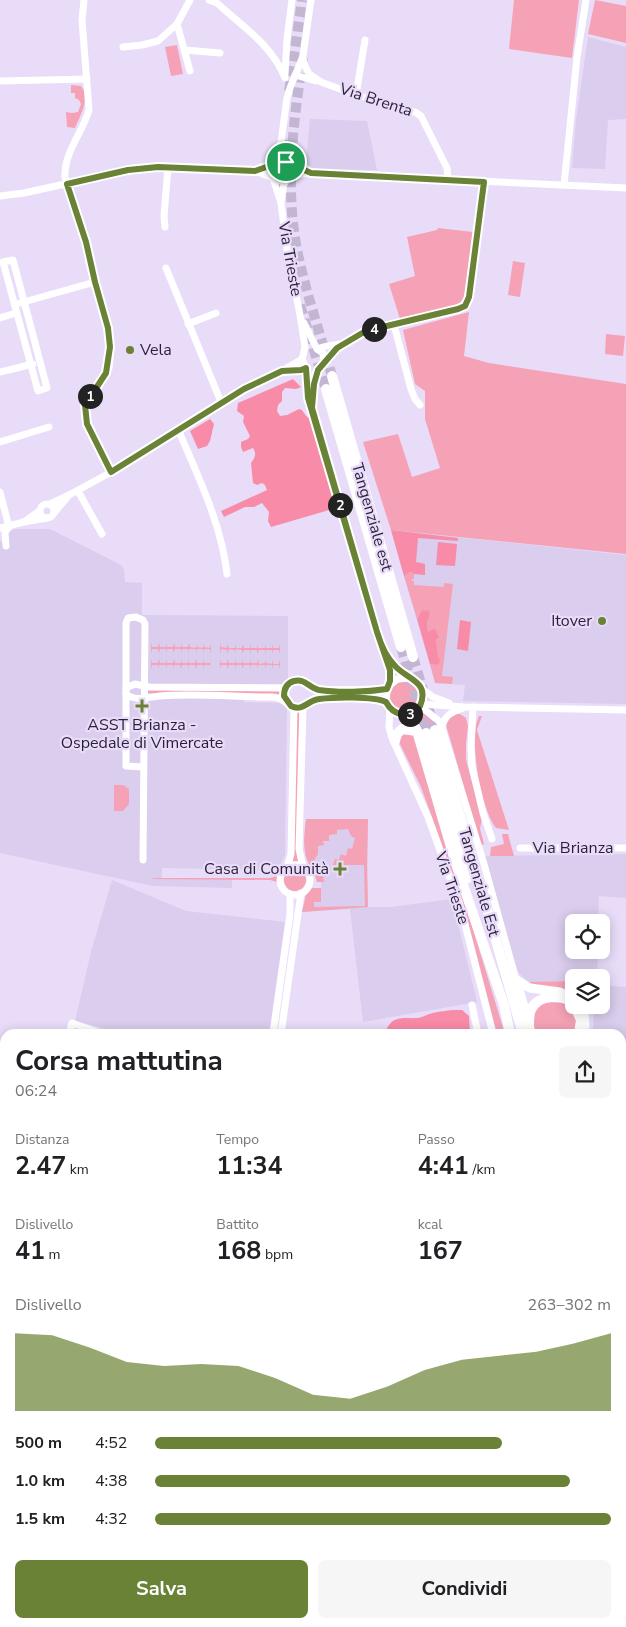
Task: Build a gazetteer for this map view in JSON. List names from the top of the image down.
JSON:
{
  "streets": {
    "highway": ["Tangenziale est", "Tangenziale Est"],
    "street": ["Via Brenta", "Via Trieste", "Via Brianza"]
  },
  "places": {
    "other": ["Vela", "Itover"],
    "health": ["ASST Brianza - Ospedale di Vimercate", "Casa di Comunità"]
  },
  "page": {
    "pins": [
      "4",
      "1",
      "2",
      "3"
    ],
    "heading": ["Corsa mattutina", "06:24"],
    "stats": [
      ["Distanza", "2.47 km"],
      ["Tempo", "11:34"],
      ["Passo", "4:41 /km"],
      ["Dislivello", "41 m"],
      ["Battito", "168 bpm"],
      ["kcal", "167"]
    ],
    "chart": ["Dislivello", "263–302 m"],
    "list": [
      {
        "name": "500 m",
        "note": "4:52"
      },
      {
        "name": "1.0 km",
        "note": "4:38"
      },
      {
        "name": "1.5 km",
        "note": "4:32"
      }
    ],
    "buttons": ["Salva", "Condividi"]
  }
}
